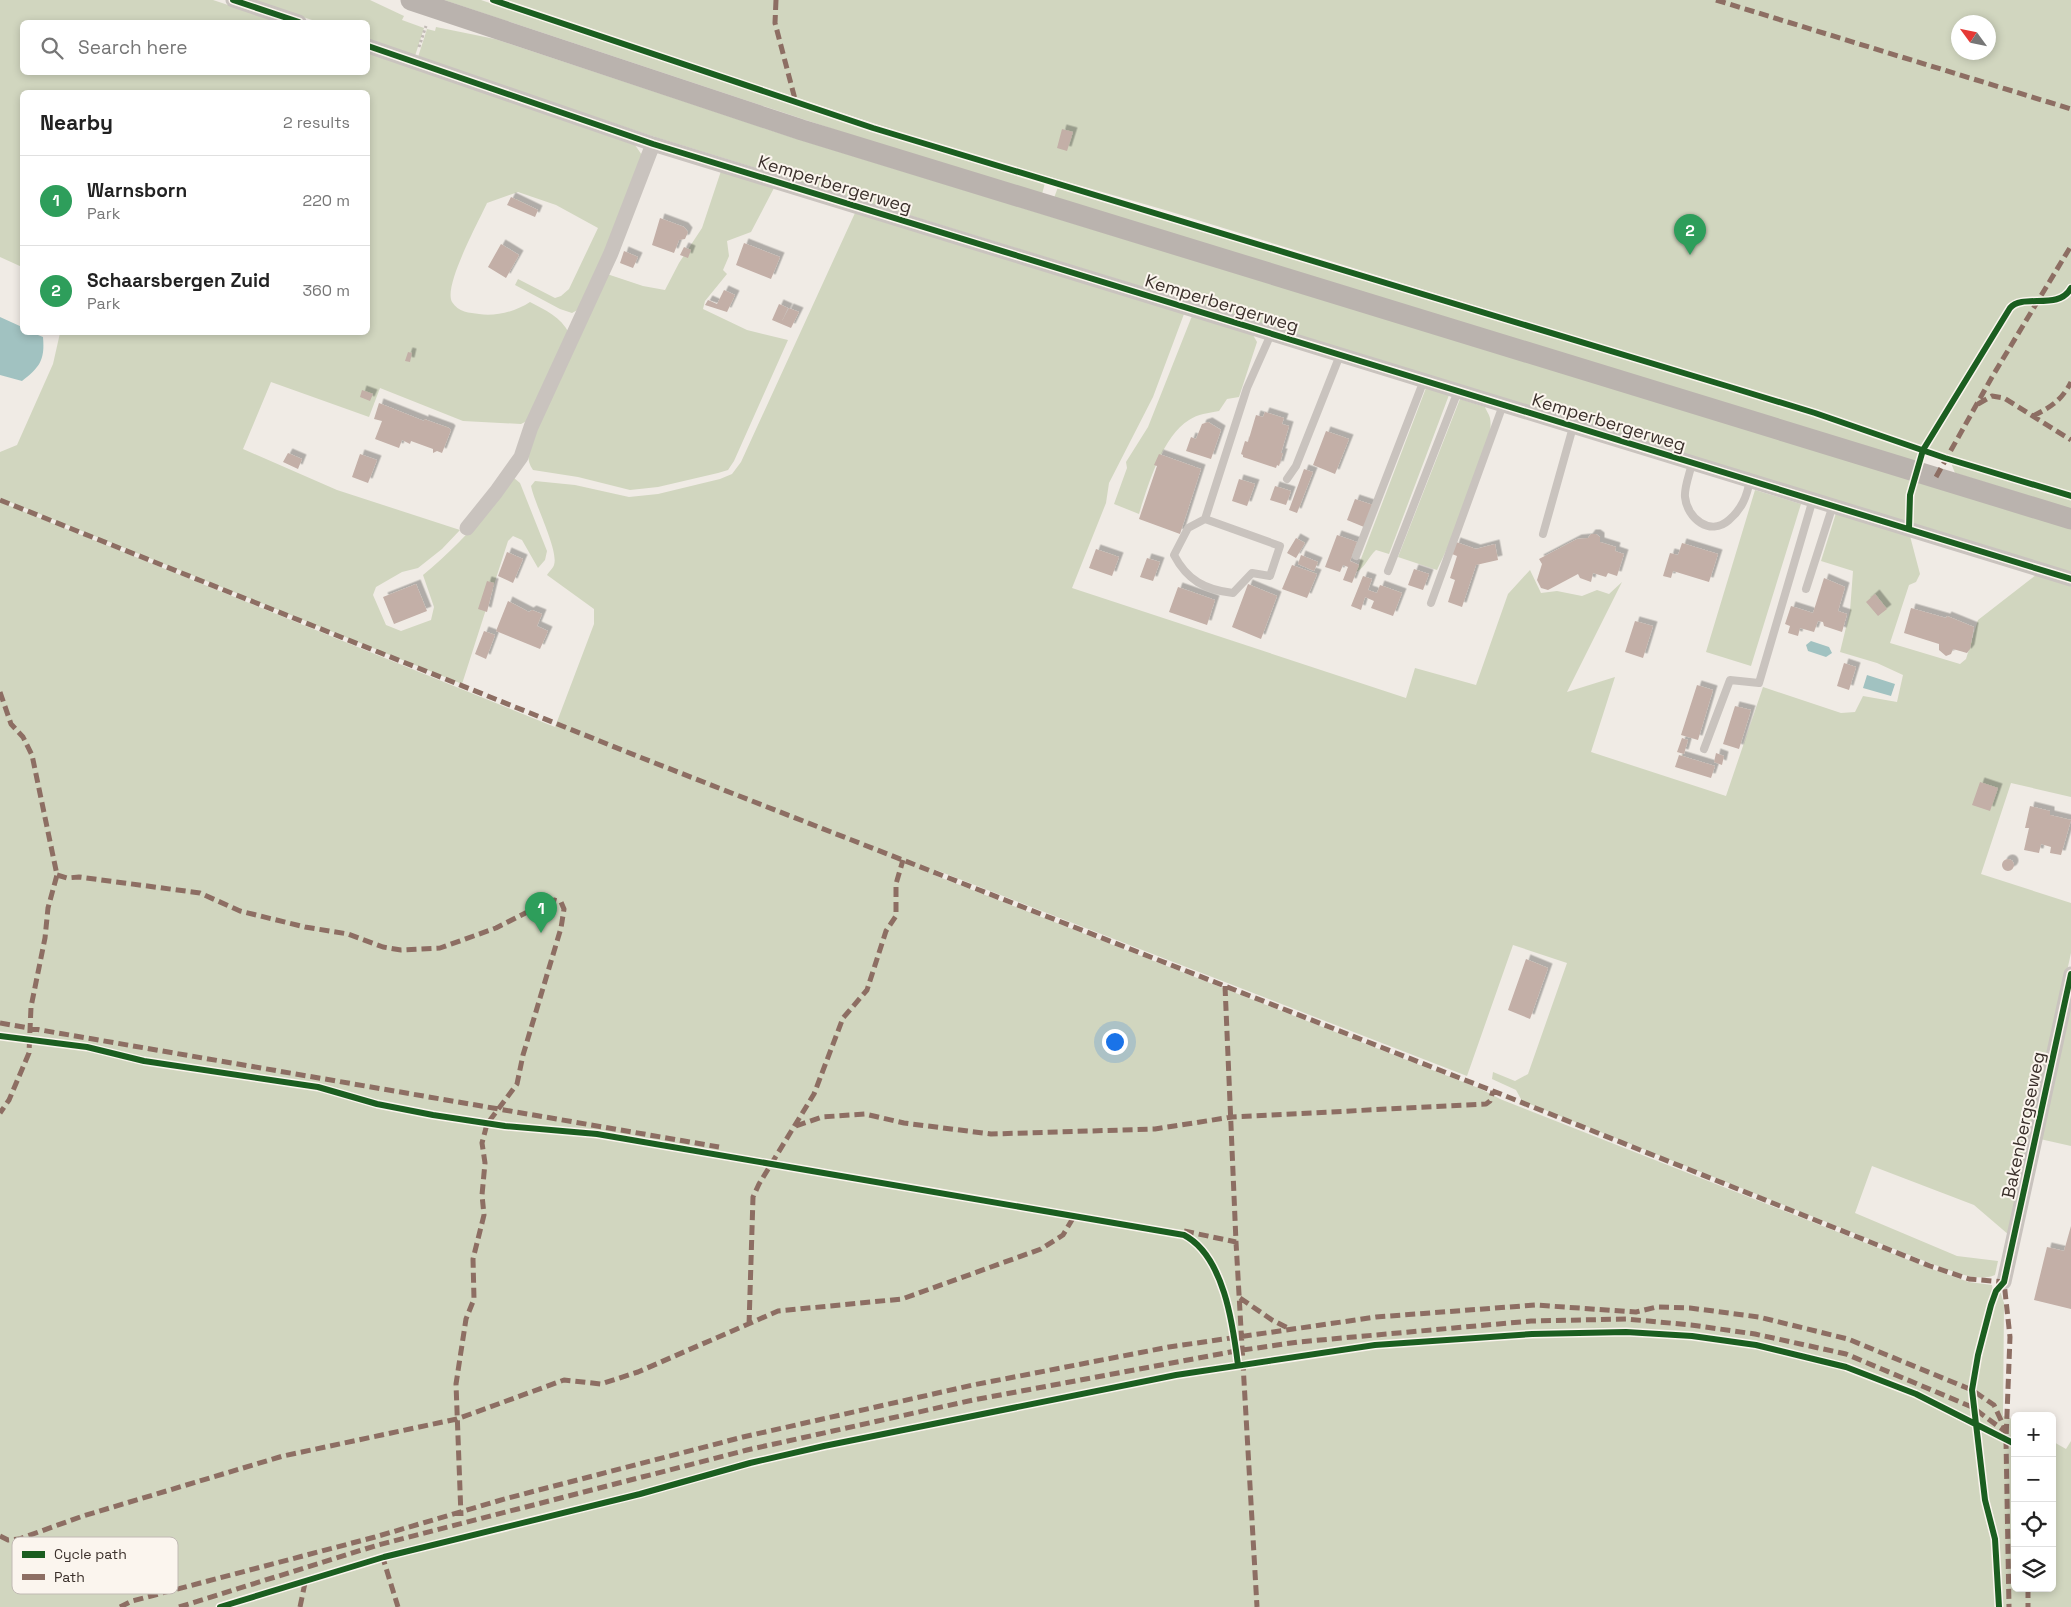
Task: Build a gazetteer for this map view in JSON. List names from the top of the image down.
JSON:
{
  "streets": {
    "street": ["Kemperbergerweg", "Bakenbergseweg"]
  },
  "legend": ["Cycle path", "Path"],
  "north": "top left",
  "page": {
    "search": "Search here",
    "heading": ["Nearby", "2 results"],
    "list": [
      {
        "mark": "1",
        "name": "Warnsborn",
        "note": "Park",
        "value": "220 m"
      },
      {
        "mark": "2",
        "name": "Schaarsbergen Zuid",
        "note": "Park",
        "value": "360 m"
      }
    ],
    "pins": ["2", "1"],
    "map_buttons": ["+", "−"]
  }
}
